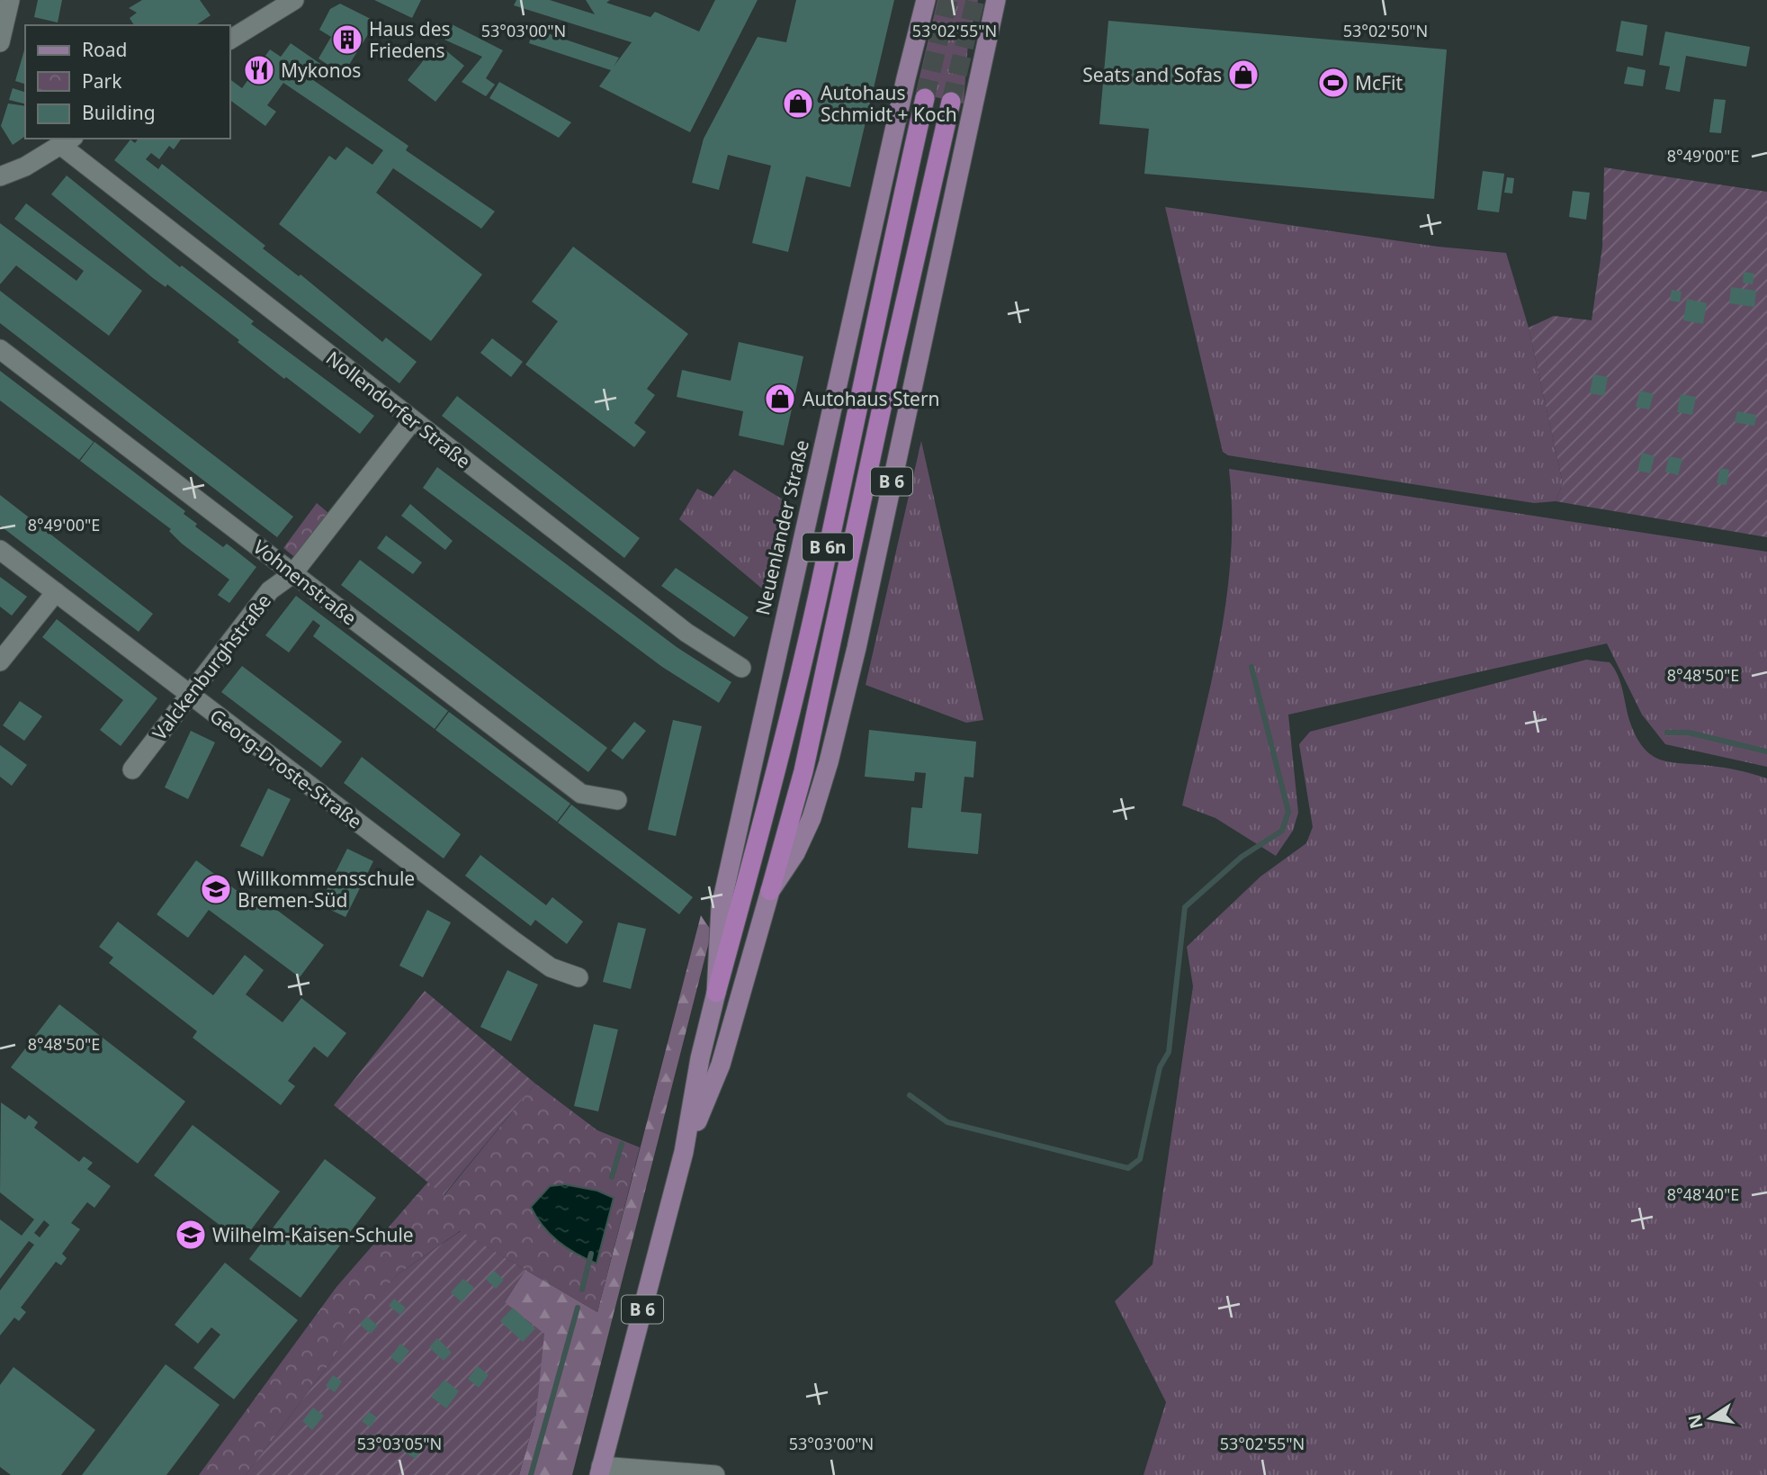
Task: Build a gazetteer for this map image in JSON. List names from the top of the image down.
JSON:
{
  "streets": {
    "highway": ["Neuenlander Straße", "B 6n"],
    "main road": ["B 6"],
    "street": [
      "Nollendorfer Straße",
      "Vohnenstraße",
      "Valckenburghstraße",
      "Georg-Droste-Straße"
    ]
  },
  "crossings": [
    ["Nollendorfer Straße", "Valckenburghstraße"],
    ["Vohnenstraße", "Valckenburghstraße"],
    ["Valckenburghstraße", "Georg-Droste-Straße"]
  ],
  "places": {
    "building": ["Haus des Friedens"],
    "restaurant": ["Mykonos"],
    "shop": ["Seats and Sofas", "Autohaus Schmidt + Koch", "Autohaus Stern"],
    "sports": ["McFit"],
    "school or university": ["Willkommensschule Bremen-Süd", "Wilhelm-Kaisen-Schule"]
  },
  "legend": ["Road", "Park", "Building"],
  "north": "left",
  "coordinates": [
    "53°03'00\"N",
    "53°02'55\"N",
    "53°02'50\"N",
    "8°49'00\"E",
    "8°48'50\"E",
    "8°48'40\"E",
    "53°03'05\"N"
  ]
}
